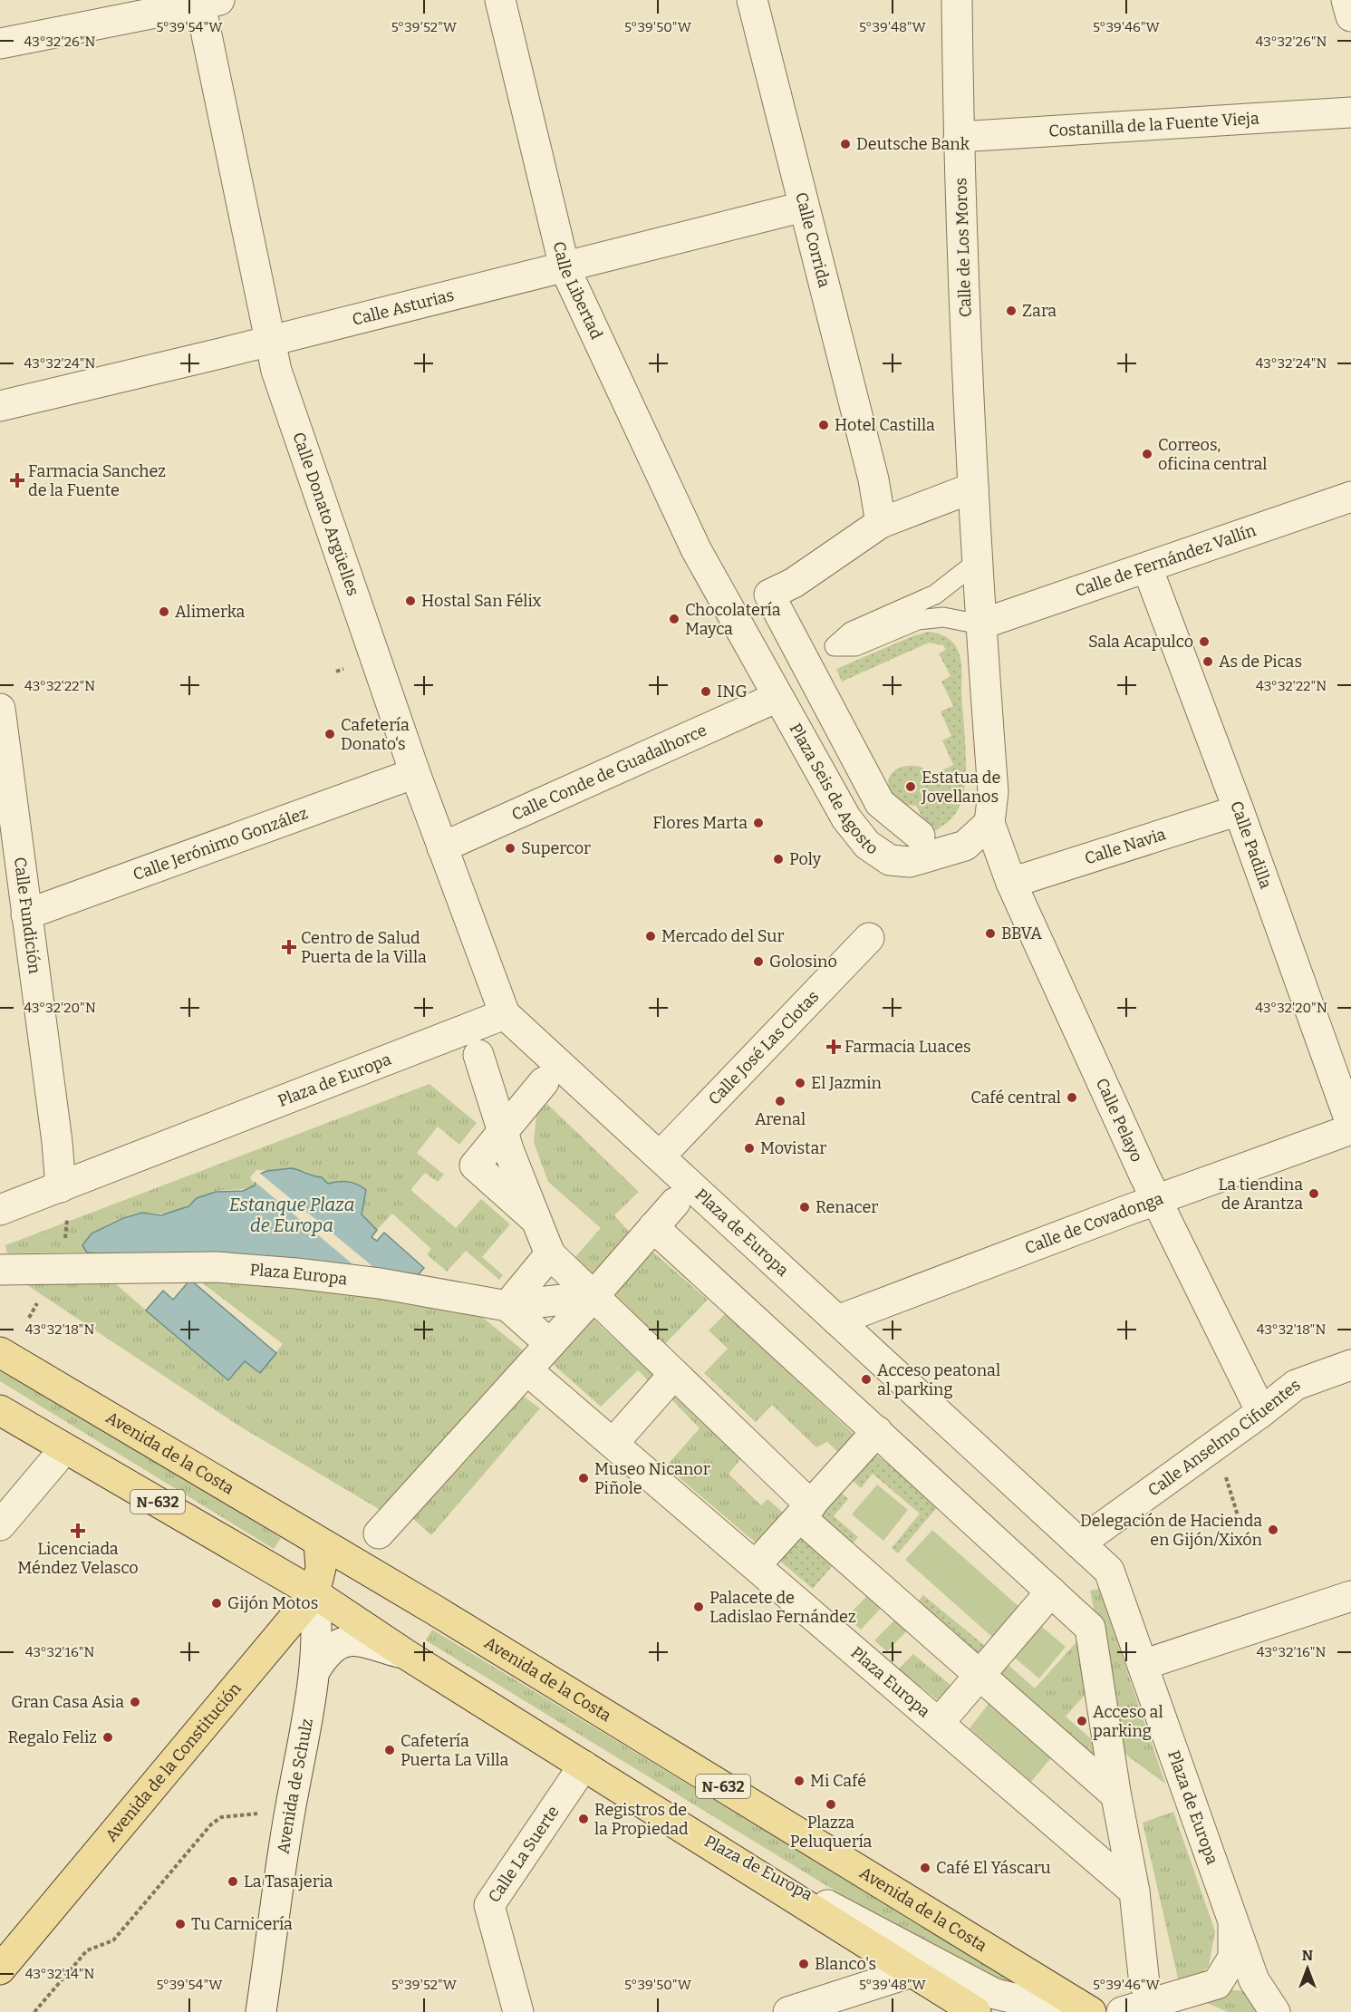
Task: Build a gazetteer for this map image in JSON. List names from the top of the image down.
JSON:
{
  "streets": {
    "main road": ["Avenida de la Costa", "N-632", "Avenida de la Constitución"],
    "street": [
      "Costanilla de la Fuente Vieja",
      "Calle Corrida",
      "Calle de Los Moros",
      "Calle Libertad",
      "Calle Asturias",
      "Calle Donato Argüelles",
      "Calle de Fernández Vallín",
      "Calle Conde de Guadalhorce",
      "Plaza Seis de Agosto",
      "Calle Jerónimo González",
      "Calle Padilla",
      "Calle Navia",
      "Calle Fundición",
      "Calle José Las Clotas",
      "Plaza de Europa",
      "Calle Pelayo",
      "Calle de Covadonga",
      "Plaza Europa",
      "Calle Anselmo Cifuentes",
      "Avenida de Schulz",
      "Calle La Suerte"
    ]
  },
  "crossings": [
    ["Costanilla de la Fuente Vieja", "Calle de Los Moros"],
    ["Calle Corrida", "Calle Asturias"],
    ["Calle Libertad", "Calle Asturias"],
    ["Calle Libertad", "Plaza Seis de Agosto"],
    ["Calle Asturias", "Calle Donato Argüelles"],
    ["Calle Donato Argüelles", "Calle Conde de Guadalhorce"],
    ["Calle Donato Argüelles", "Calle Jerónimo González"],
    ["Calle Donato Argüelles", "Plaza de Europa"],
    ["Calle de Fernández Vallín", "Calle Padilla"],
    ["Calle Conde de Guadalhorce", "Plaza Seis de Agosto"],
    ["Plaza Seis de Agosto", "Calle Pelayo"],
    ["Calle Jerónimo González", "Calle Fundición"],
    ["Calle Padilla", "Calle Navia"],
    ["Calle Navia", "Calle Pelayo"],
    ["Calle Fundición", "Plaza de Europa"],
    ["Calle José Las Clotas", "Plaza de Europa"],
    ["Plaza de Europa", "Calle de Covadonga"],
    ["Plaza de Europa", "Plaza Europa"],
    ["Plaza de Europa", "Calle Anselmo Cifuentes"],
    ["Plaza de Europa", "N-632"],
    ["Calle Pelayo", "Calle de Covadonga"],
    ["Calle Pelayo", "Calle Anselmo Cifuentes"],
    ["Avenida de la Costa", "Avenida de la Constitución"],
    ["N-632", "Avenida de la Constitución"],
    ["N-632", "Avenida de Schulz"],
    ["N-632", "Calle La Suerte"],
    ["Avenida de la Constitución", "Avenida de Schulz"]
  ],
  "water": ["Estanque Plaza de Europa"],
  "places": {
    "other": [
      "Deutsche Bank",
      "Zara",
      "Hotel Castilla",
      "Correos, oficina central",
      "Hostal San Félix",
      "Alimerka",
      "Chocolatería Mayca",
      "Sala Acapulco",
      "As de Picas",
      "ING",
      "Cafetería Donato‘s",
      "Estatua de Jovellanos",
      "Flores Marta",
      "Supercor",
      "Poly",
      "BBVA",
      "Mercado del Sur",
      "Golosino",
      "El Jazmin",
      "Café central",
      "Arenal",
      "Movistar",
      "La tiendina de Arantza",
      "Renacer",
      "Acceso peatonal al parking",
      "Museo Nicanor Piñole",
      "Delegación de Hacienda en Gijón/Xixón",
      "Gijón Motos",
      "Palacete de Ladislao Fernández",
      "Gran Casa Asia",
      "Acceso al parking",
      "Regalo Feliz",
      "Cafetería Puerta La Villa",
      "Mi Café",
      "Plazza Peluquería",
      "Registros de la Propiedad",
      "Café El Yáscaru",
      "La Tasajeria",
      "Tu Carnicería",
      "Blanco's"
    ],
    "health": [
      "Farmacia Sanchez de la Fuente",
      "Centro de Salud Puerta de la Villa",
      "Farmacia Luaces",
      "Licenciada Méndez Velasco"
    ]
  },
  "north": "top",
  "coordinates": [
    "5°39'54\"W",
    "5°39'52\"W",
    "5°39'50\"W",
    "5°39'48\"W",
    "5°39'46\"W",
    "43°32'26\"N",
    "43°32'24\"N",
    "43°32'22\"N",
    "43°32'20\"N",
    "43°32'18\"N",
    "43°32'16\"N",
    "43°32'14\"N"
  ]
}
